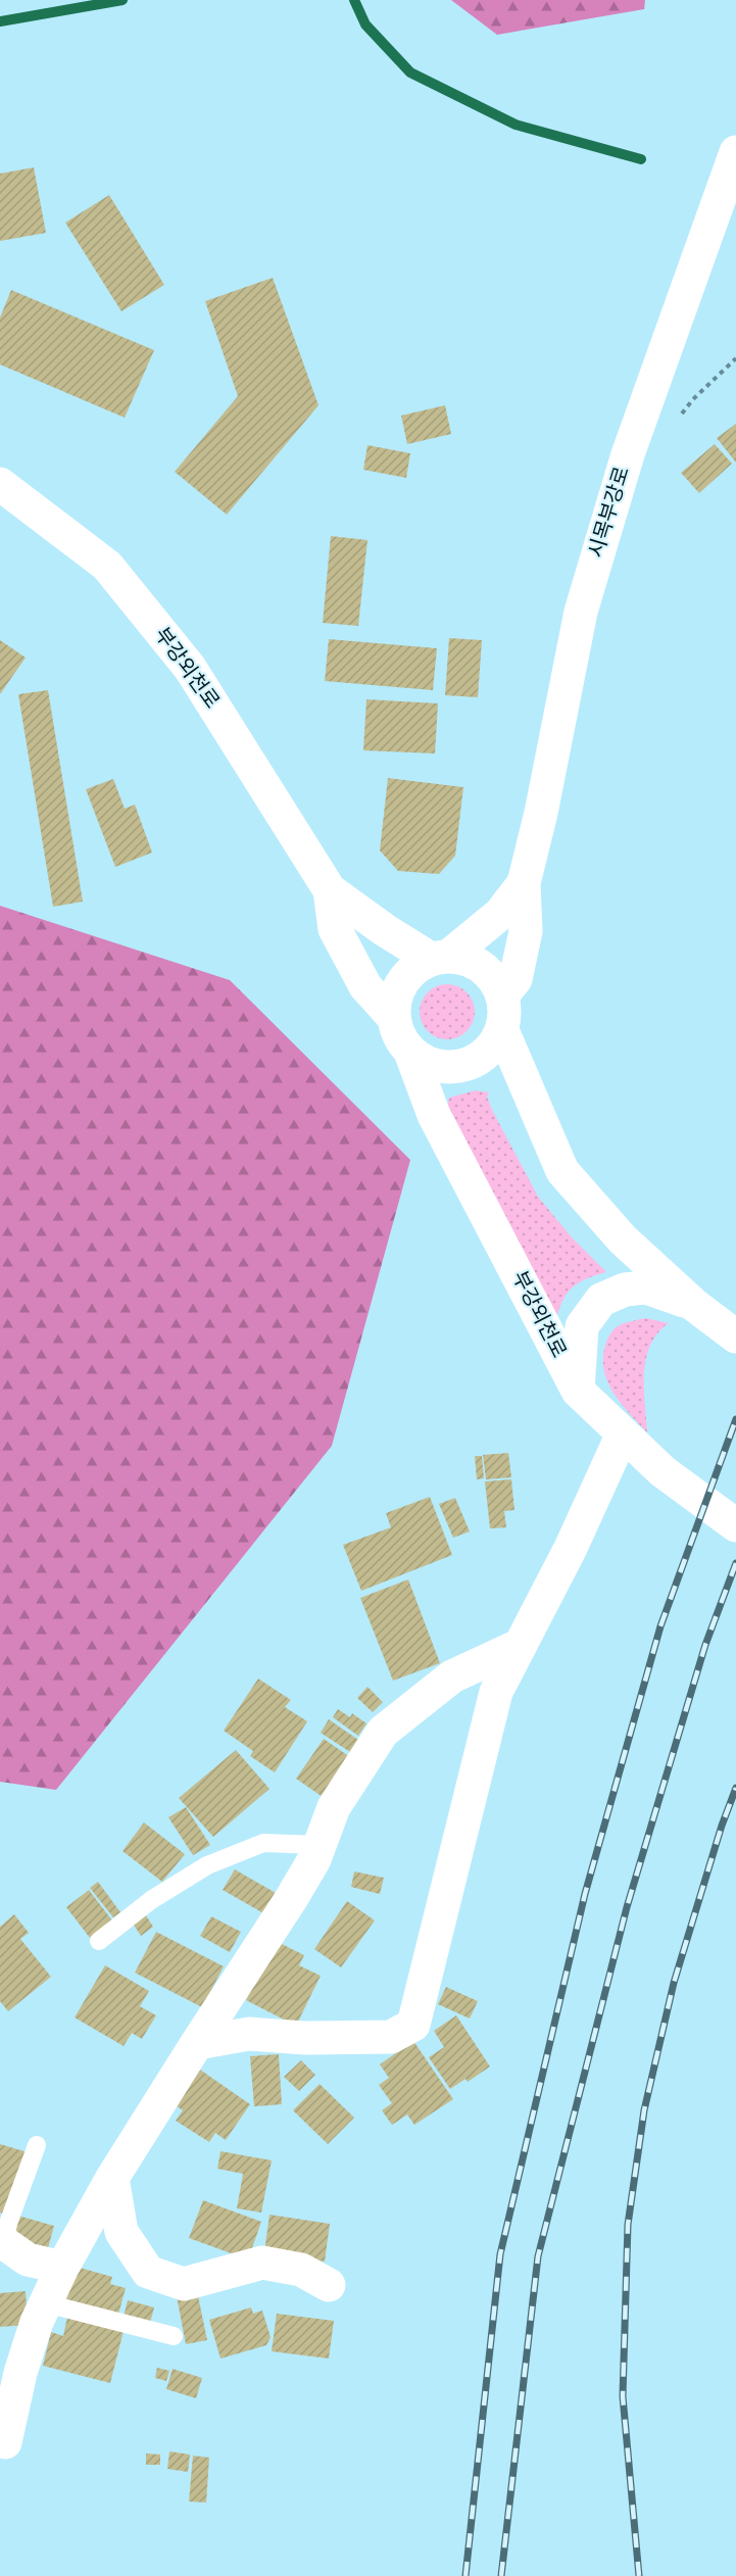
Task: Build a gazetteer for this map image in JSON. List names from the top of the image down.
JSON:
{
  "streets": {
    "main road": ["시목부강로", "부강외천로"]
  }
}
